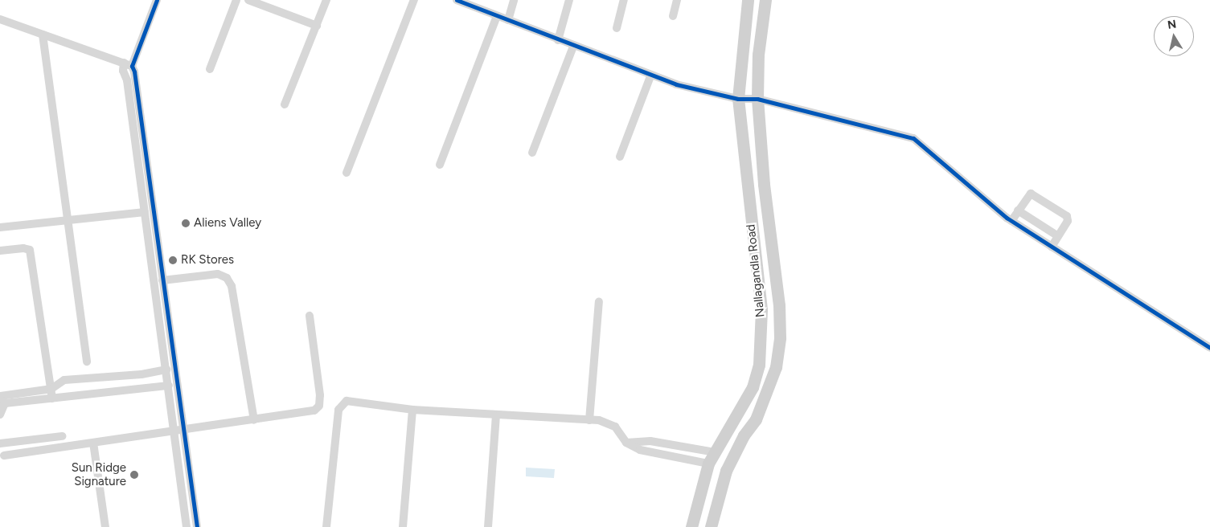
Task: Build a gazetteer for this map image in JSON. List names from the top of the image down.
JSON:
{
  "streets": {
    "main road": ["Nallagandla Road"]
  },
  "places": ["Aliens Valley", "RK Stores", "Sun Ridge Signature"],
  "north": "top"
}
